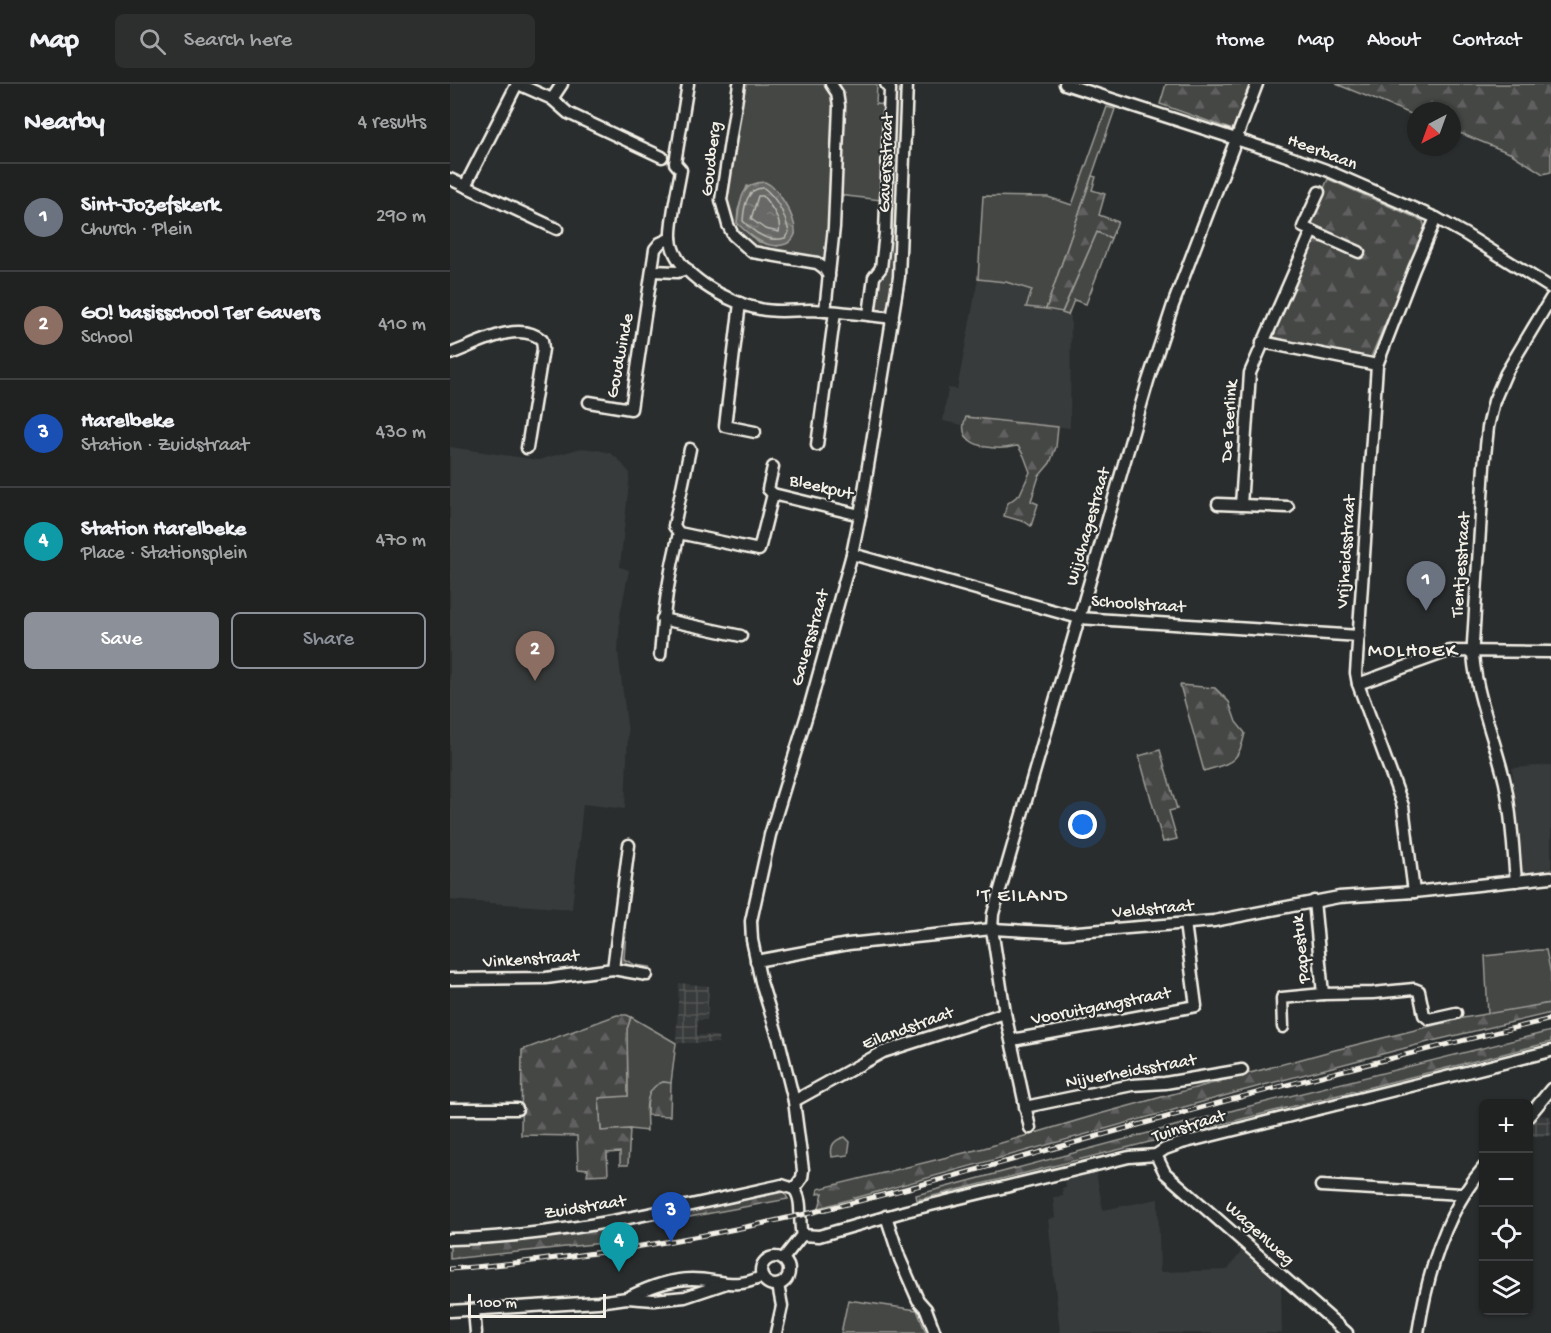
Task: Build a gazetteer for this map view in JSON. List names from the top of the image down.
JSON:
{
  "streets": {
    "street": [
      "Heerbaan",
      "Goudberg",
      "Gaversstraat",
      "Goudwinde",
      "De Teerlink",
      "Bleekput",
      "Wijdhagestraat",
      "Vrijheidsstraat",
      "Tientjesstraat",
      "Schoolstraat",
      "Veldstraat",
      "Papestuk",
      "Vinkenstraat",
      "Vooruitgangstraat",
      "Eilandstraat",
      "Nijverheidsstraat",
      "Tuinstraat",
      "Zuidstraat",
      "Wagenweg"
    ]
  },
  "crossings": [
    ["Heerbaan", "Wijdhagestraat"],
    ["Heerbaan", "Vrijheidsstraat"],
    ["Gaversstraat", "Bleekput"],
    ["Gaversstraat", "Schoolstraat"],
    ["Gaversstraat", "Veldstraat"],
    ["Gaversstraat", "Eilandstraat"],
    ["Gaversstraat", "Zuidstraat"],
    ["Wijdhagestraat", "Schoolstraat"],
    ["Wijdhagestraat", "Veldstraat"],
    ["Vrijheidsstraat", "Schoolstraat"],
    ["Vrijheidsstraat", "Veldstraat"],
    ["Tientjesstraat", "Veldstraat"],
    ["Veldstraat", "Papestuk"],
    ["Veldstraat", "Vooruitgangstraat"],
    ["Tuinstraat", "Wagenweg"]
  ],
  "districts": ["MOLHOEK", "'T EILAND"],
  "scale_bar": "100 m",
  "north": "bottom left",
  "page": {
    "header": "Map",
    "search": "Search here",
    "nav": [
      "Home",
      "Map",
      "About",
      "Contact"
    ],
    "heading": ["Nearby", "4 results"],
    "list": [
      {
        "mark": "1",
        "name": "Sint-Jozefskerk",
        "note": "Church · Plein",
        "value": "290 m"
      },
      {
        "mark": "2",
        "name": "GO! basisschool Ter Gavers",
        "note": "School",
        "value": "410 m"
      },
      {
        "mark": "3",
        "name": "Harelbeke",
        "note": "Station · Zuidstraat",
        "value": "430 m"
      },
      {
        "mark": "4",
        "name": "Station Harelbeke",
        "note": "Place · Stationsplein",
        "value": "470 m"
      }
    ],
    "pins": [
      "1",
      "2",
      "3",
      "4"
    ],
    "buttons": ["Save", "Share"],
    "map_buttons": ["+", "−"],
    "scale": "100 m"
  }
}
